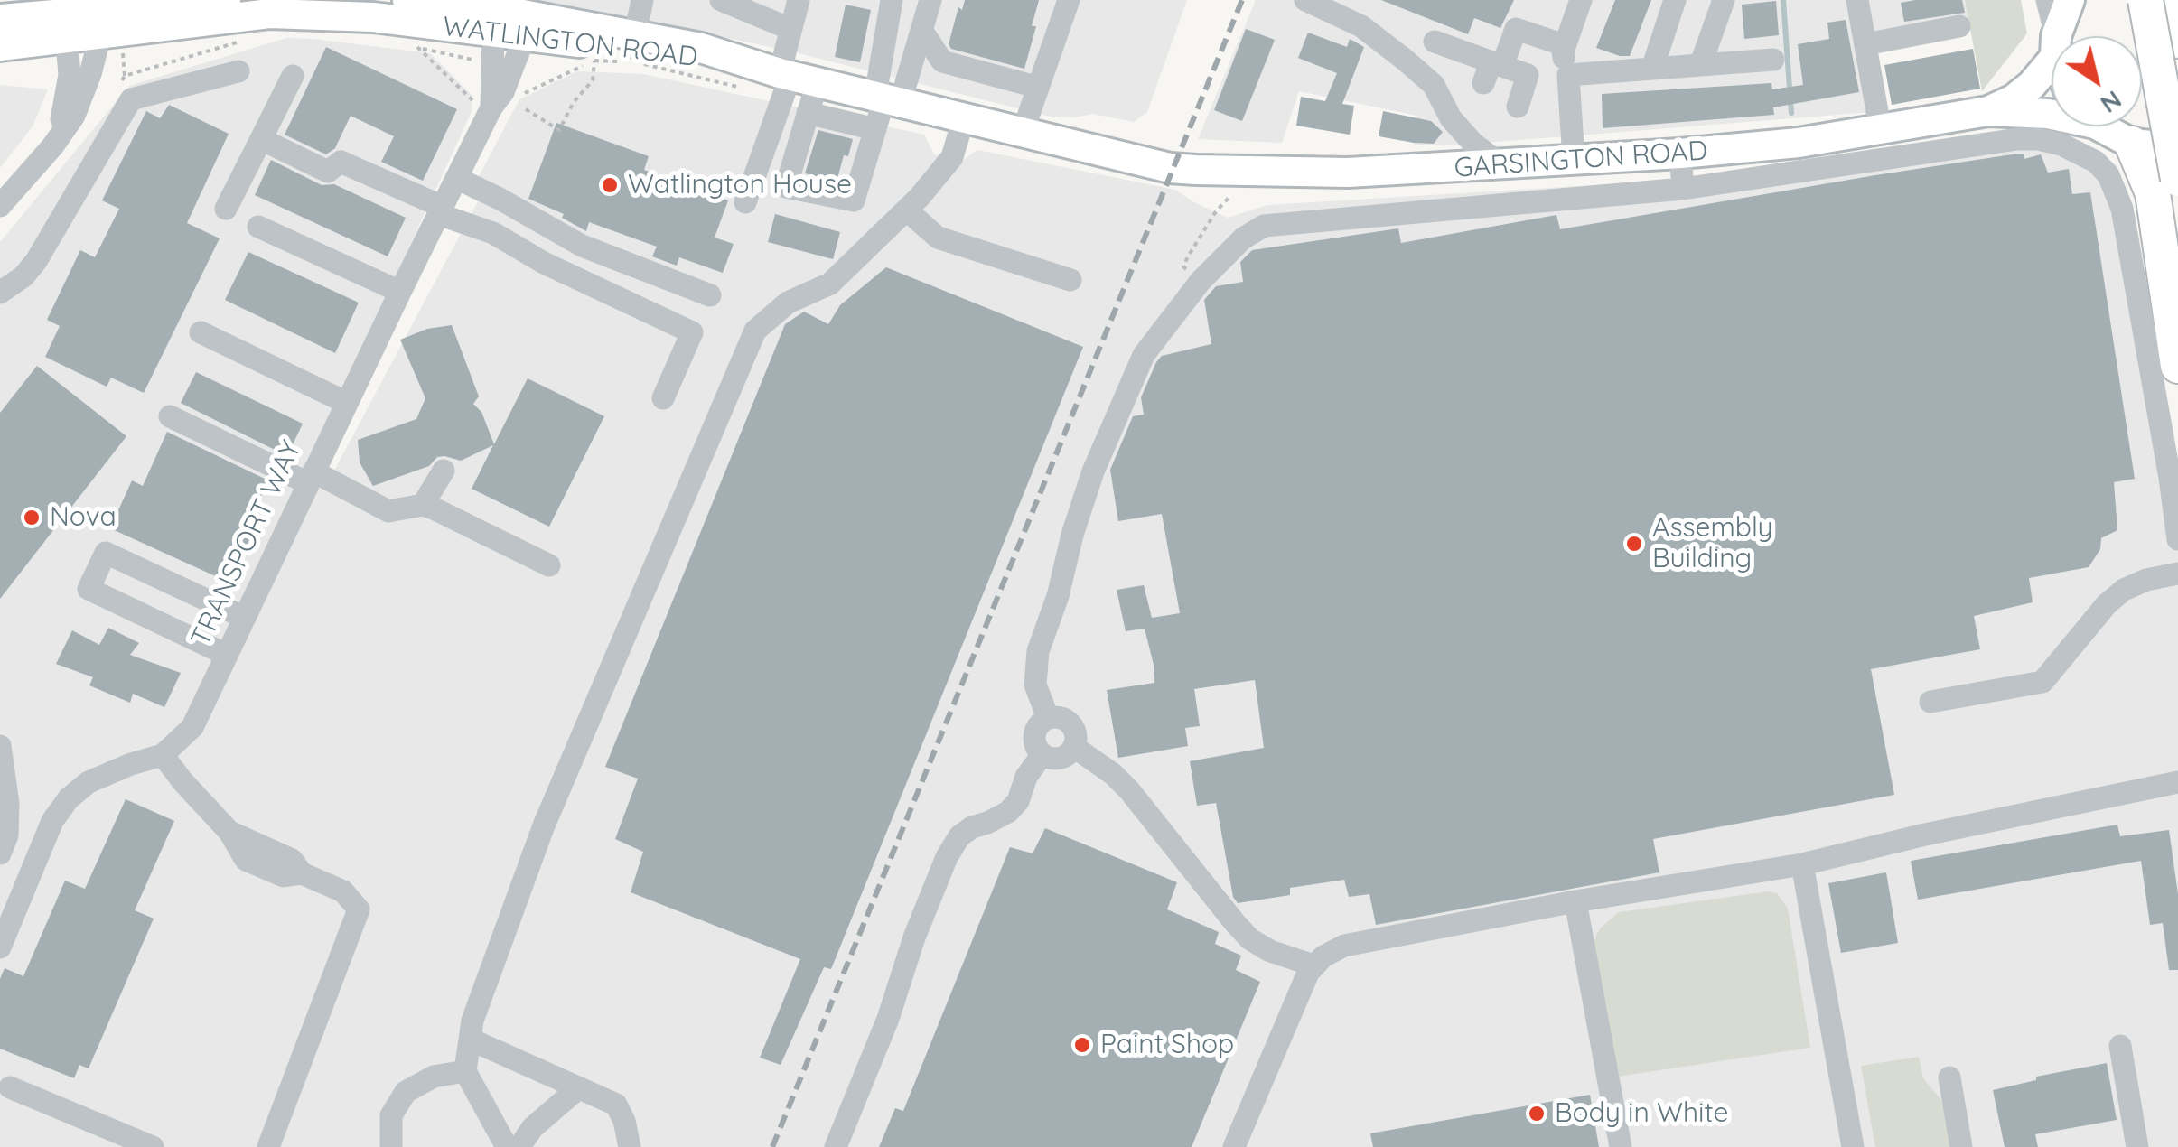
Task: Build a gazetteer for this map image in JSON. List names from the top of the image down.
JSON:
{
  "streets": {
    "main road": ["WATLINGTON ROAD", "GARSINGTON ROAD"],
    "street": ["TRANSPORT WAY"]
  },
  "crossings": [
    ["WATLINGTON ROAD", "GARSINGTON ROAD"],
    ["WATLINGTON ROAD", "TRANSPORT WAY"]
  ],
  "places": [
    "Watlington House",
    "Nova",
    "Assembly Building",
    "Paint Shop",
    "Body in White"
  ],
  "north": "bottom right"
}
